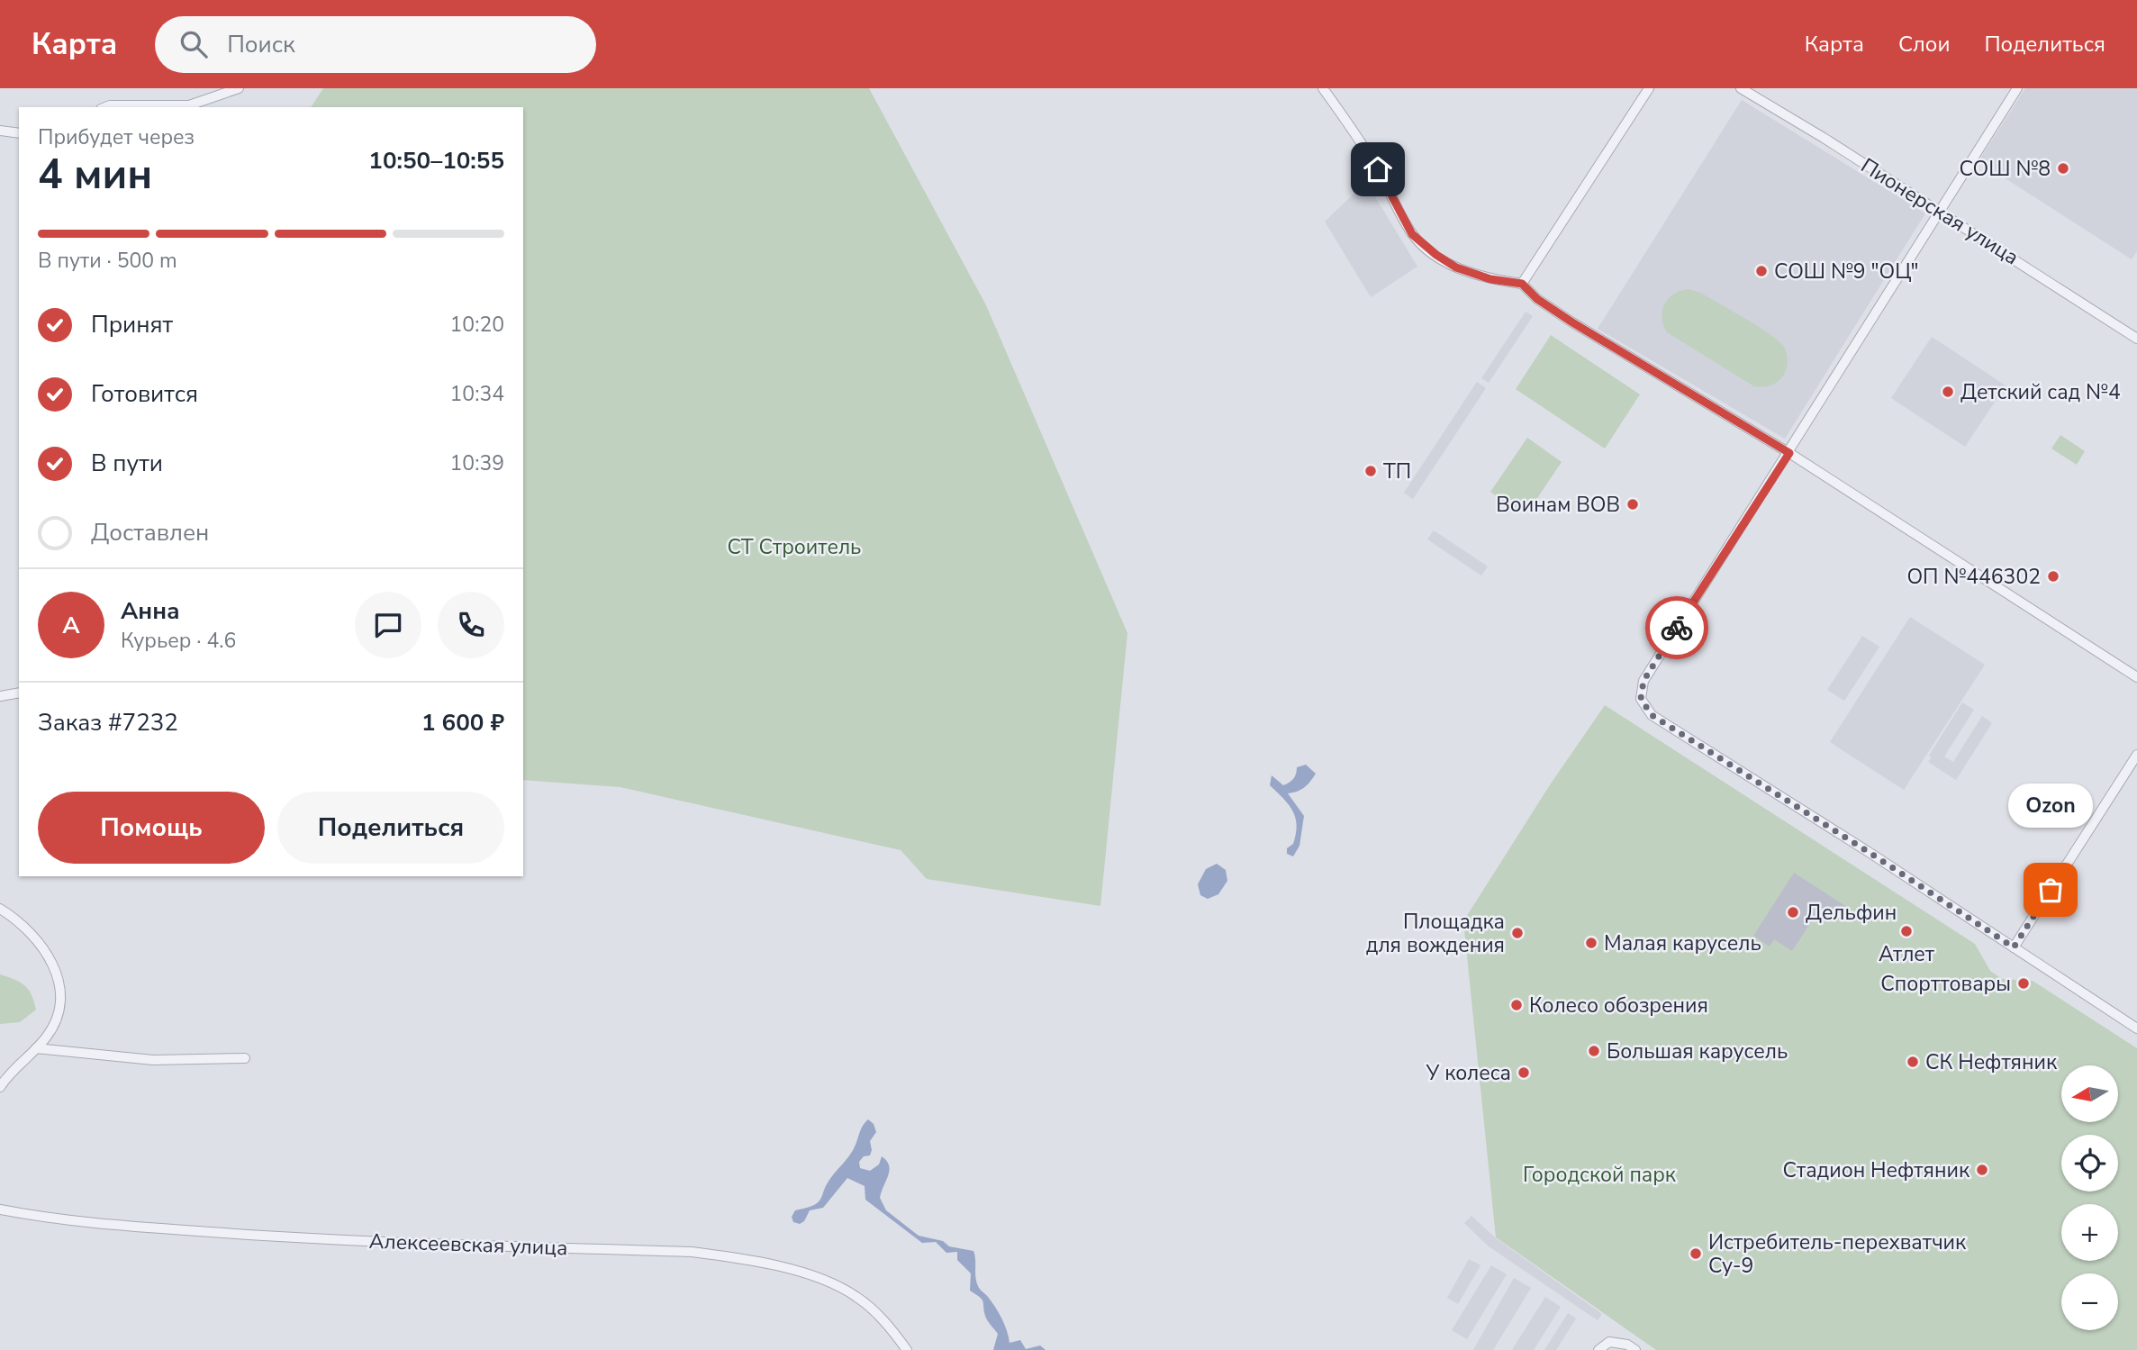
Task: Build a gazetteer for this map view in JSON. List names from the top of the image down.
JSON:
{
  "streets": {
    "street": ["Пионерская улица", "Алексеевская улица"]
  },
  "parks": ["СТ Строитель", "Городской парк"],
  "places": [
    "СОШ №8",
    "СОШ №9 \"ОЦ\"",
    "Детский сад №4",
    "ТП",
    "Воинам ВОВ",
    "ОП №446302",
    "Ozon",
    "Дельфин",
    "Атлет",
    "Площадка для вождения",
    "Малая карусель",
    "Спорттовары",
    "Колесо обозрения",
    "Большая карусель",
    "СК Нефтяник",
    "У колеса",
    "Стадион Нефтяник",
    "Истребитель-перехватчик Су-9"
  ],
  "north": "left",
  "page": {
    "header": "Карта",
    "search": "Поиск",
    "nav": ["Карта", "Слои", "Поделиться"],
    "heading": ["4 мин", "Прибудет через", "10:50–10:55"],
    "panel": [
      "Анна",
      "Курьер · 4.6",
      "Заказ #7232",
      "1 600 ₽"
    ],
    "bar": "В пути · 500 m",
    "list": [
      ["Принят", "10:20"],
      ["Готовится", "10:34"],
      ["В пути", "10:39"],
      "Доставлен"
    ],
    "round": "А",
    "buttons": ["Помощь", "Поделиться"],
    "bubble": "Ozon",
    "map_buttons": ["+", "−"]
  }
}
